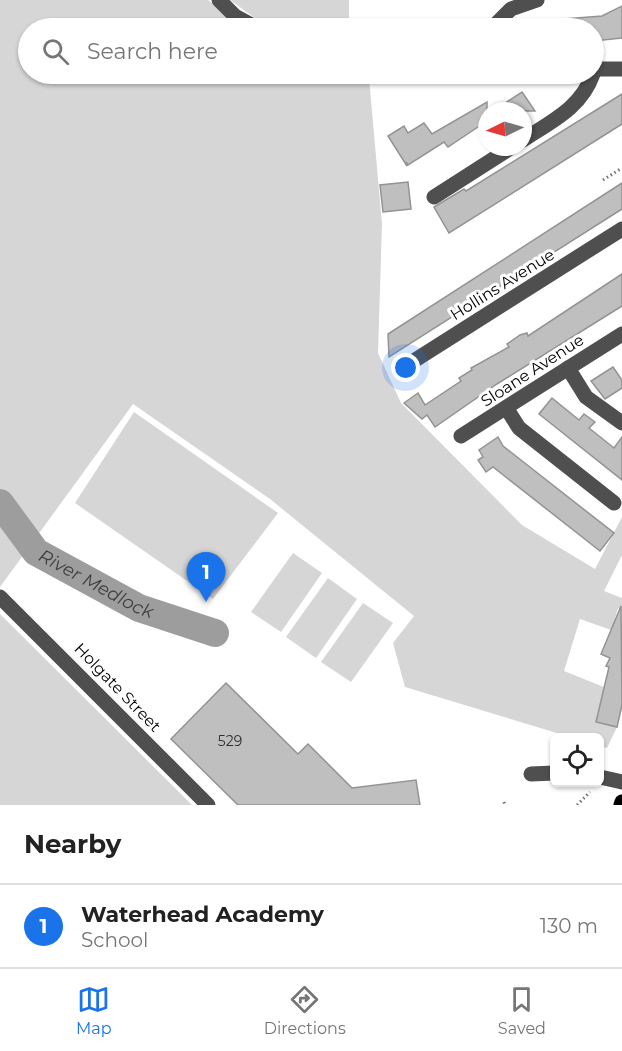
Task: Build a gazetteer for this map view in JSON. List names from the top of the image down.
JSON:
{
  "streets": {
    "street": ["Hollins Avenue", "Sloane Avenue", "Holgate Street"]
  },
  "water": ["River Medlock"],
  "house_numbers": ["529"],
  "north": "left",
  "page": {
    "search": "Search here",
    "pins": "1",
    "heading": "Nearby",
    "list": [
      {
        "mark": "1",
        "name": "Waterhead Academy",
        "note": "School",
        "value": "130 m"
      }
    ],
    "nav": ["Map", "Directions", "Saved"]
  }
}
